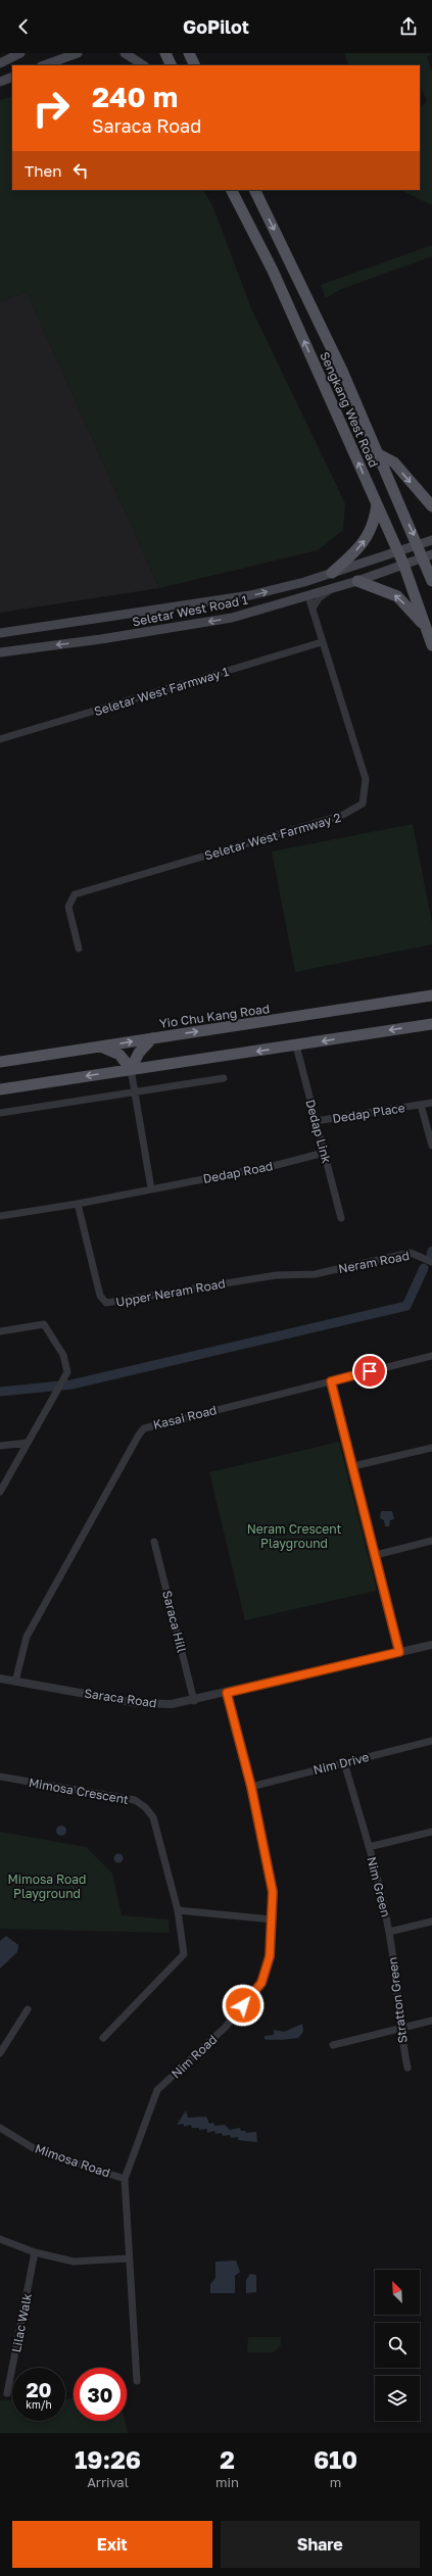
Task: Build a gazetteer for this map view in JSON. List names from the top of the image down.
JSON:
{
  "streets": {
    "main road": ["Sengkang West Road", "Seletar West Road 1", "Yio Chu Kang Road"],
    "street": [
      "Seletar West Farmway 1",
      "Seletar West Farmway 2",
      "Dedap Place",
      "Dedap Link",
      "Dedap Road",
      "Neram Road",
      "Upper Neram Road",
      "Kasai Road",
      "Saraca Hill",
      "Saraca Road",
      "Nim Drive",
      "Mimosa Crescent",
      "Nim Green",
      "Stratton Green",
      "Nim Road",
      "Mimosa Road",
      "Lilac Walk"
    ]
  },
  "crossings": [
    ["Sengkang West Road", "Seletar West Road 1"],
    ["Seletar West Road 1", "Seletar West Farmway 2"],
    ["Seletar West Farmway 1", "Seletar West Farmway 2"],
    ["Dedap Place", "Dedap Link"],
    ["Dedap Link", "Dedap Road"],
    ["Dedap Road", "Upper Neram Road"],
    ["Neram Road", "Upper Neram Road"],
    ["Kasai Road", "Saraca Road"],
    ["Saraca Hill", "Saraca Road"],
    ["Saraca Road", "Nim Road"],
    ["Nim Drive", "Nim Green"],
    ["Nim Drive", "Nim Road"],
    ["Nim Green", "Stratton Green"],
    ["Nim Road", "Mimosa Road"]
  ],
  "parks": ["Neram Crescent Playground", "Mimosa Road Playground"],
  "north": "top left",
  "page": {
    "header": "GoPilot",
    "turn": ["240 m", "Saraca Road"],
    "then": "Then",
    "speed": "20 km/h",
    "limit": "30",
    "eta": [
      "19:26",
      "Arrival",
      "2",
      "min",
      "610",
      "m"
    ],
    "buttons": ["Exit", "Share"]
  }
}
